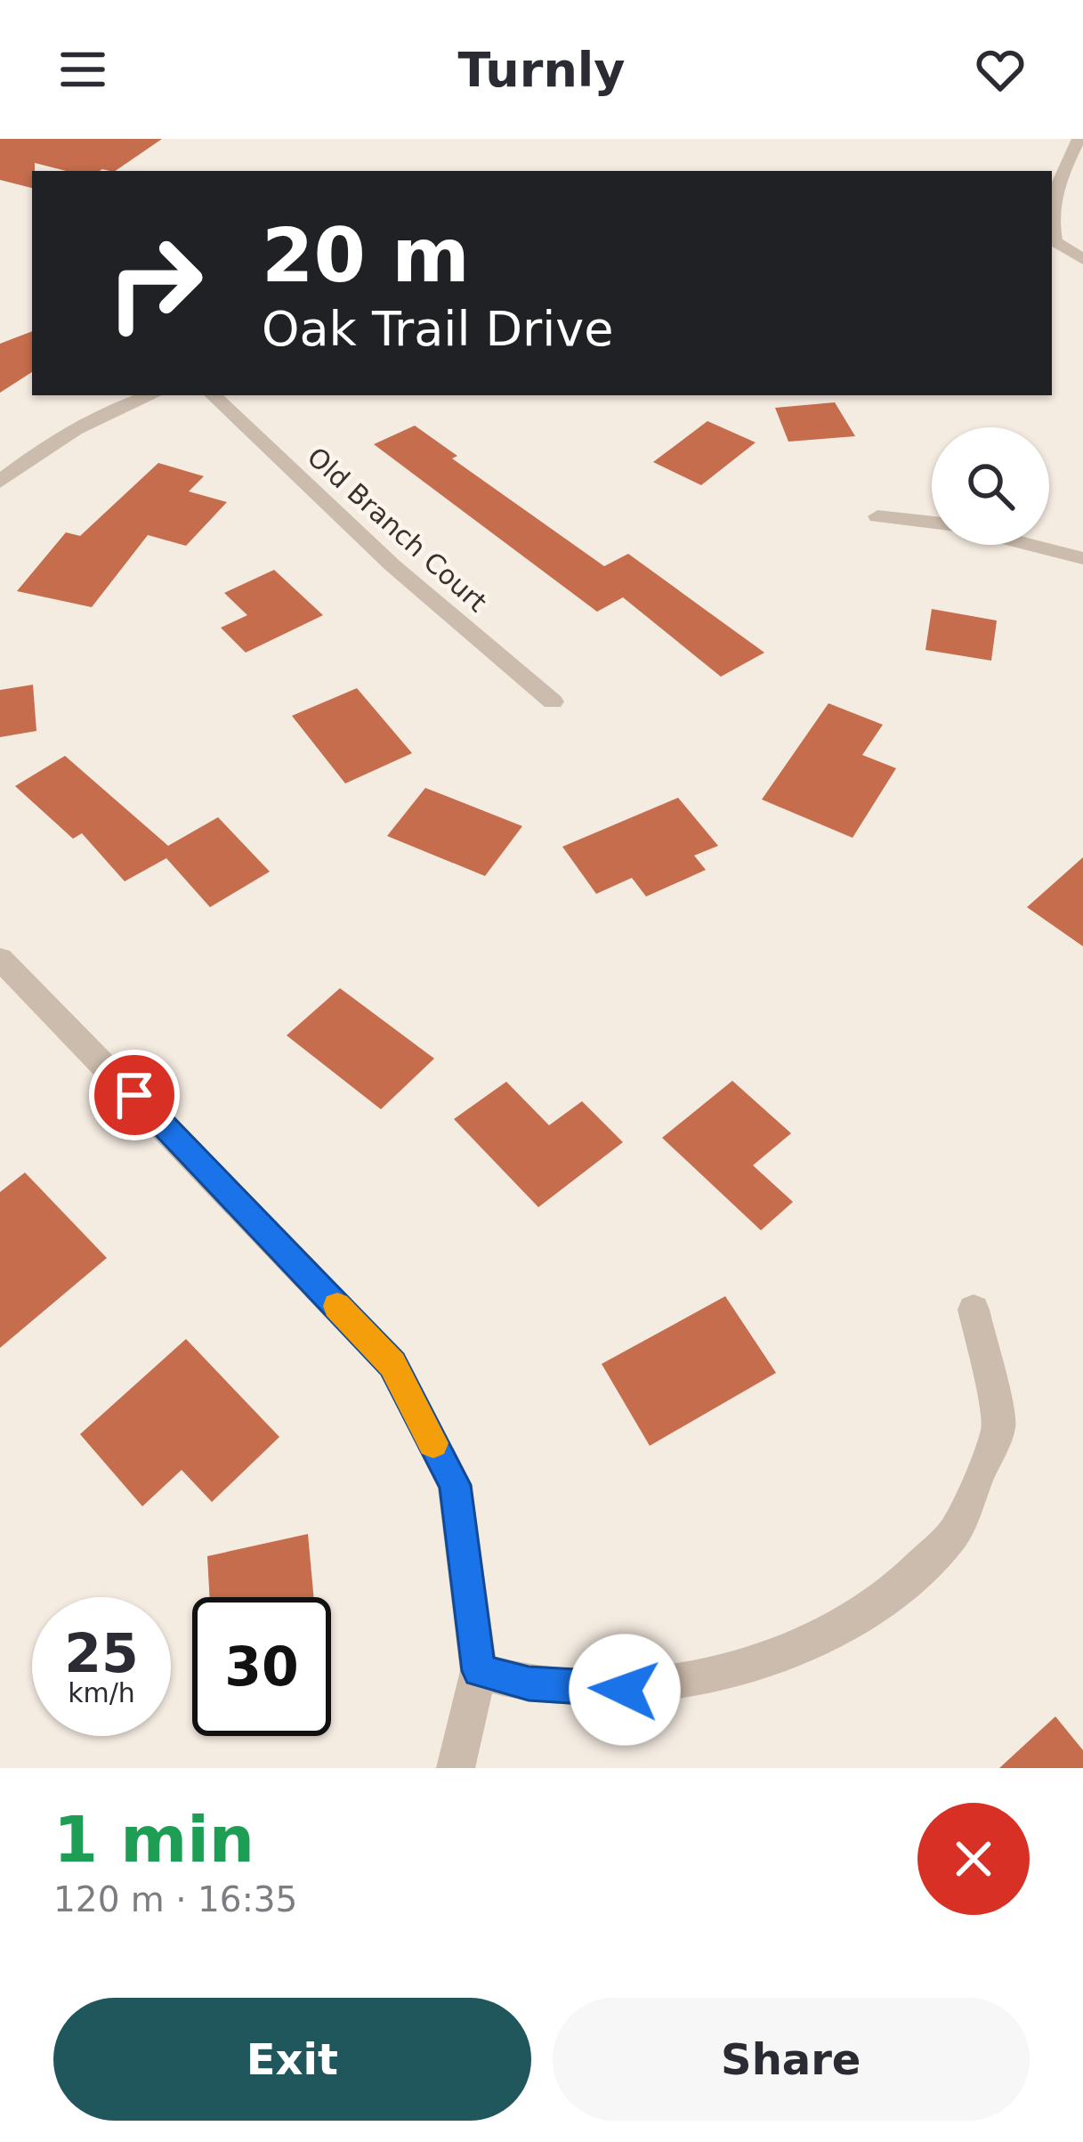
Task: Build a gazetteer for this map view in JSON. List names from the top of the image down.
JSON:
{
  "streets": {
    "street": ["Old Branch Court"]
  },
  "page": {
    "header": "Turnly",
    "turn": ["20 m", "Oak Trail Drive"],
    "speed": "25 km/h",
    "limit": "30",
    "heading": ["1 min", "120 m · 16:35"],
    "buttons": ["Exit", "Share"]
  }
}
